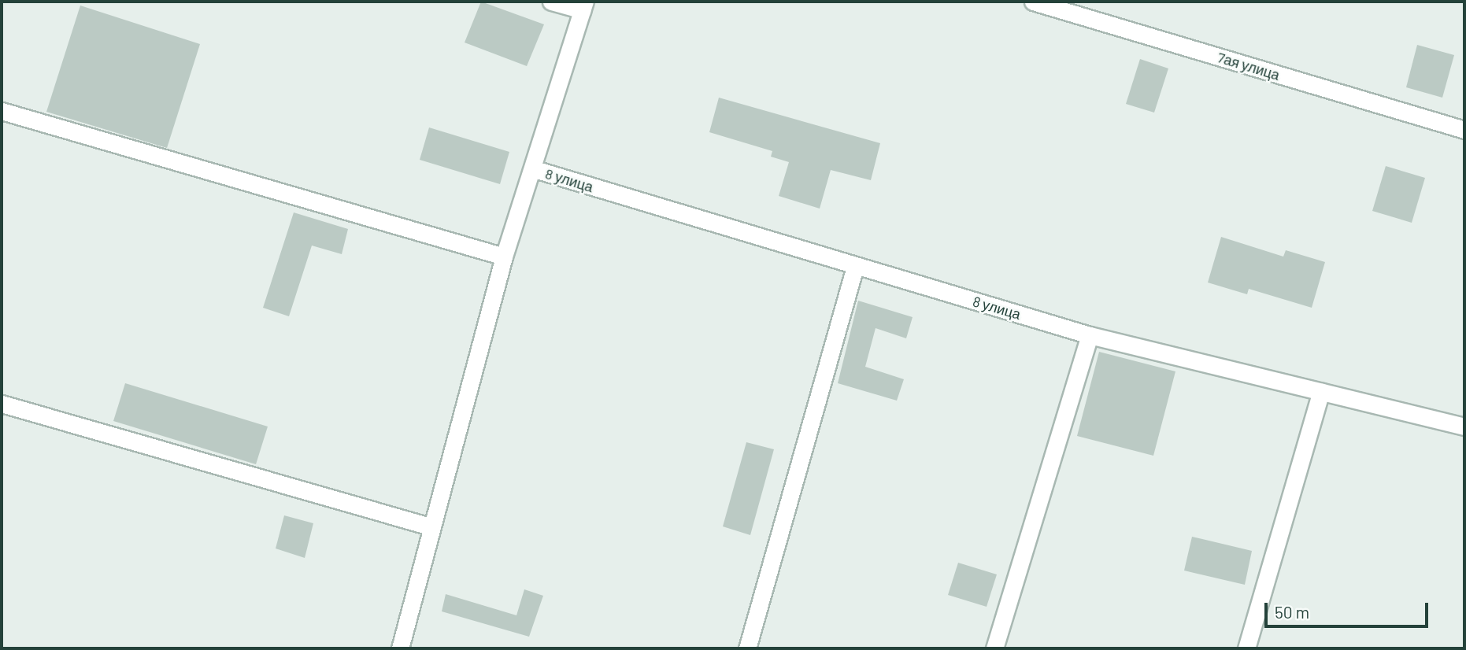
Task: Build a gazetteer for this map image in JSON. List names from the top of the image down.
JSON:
{
  "streets": {
    "street": ["7ая улица", "8 улица"]
  },
  "scale_bar": "50 m"
}
